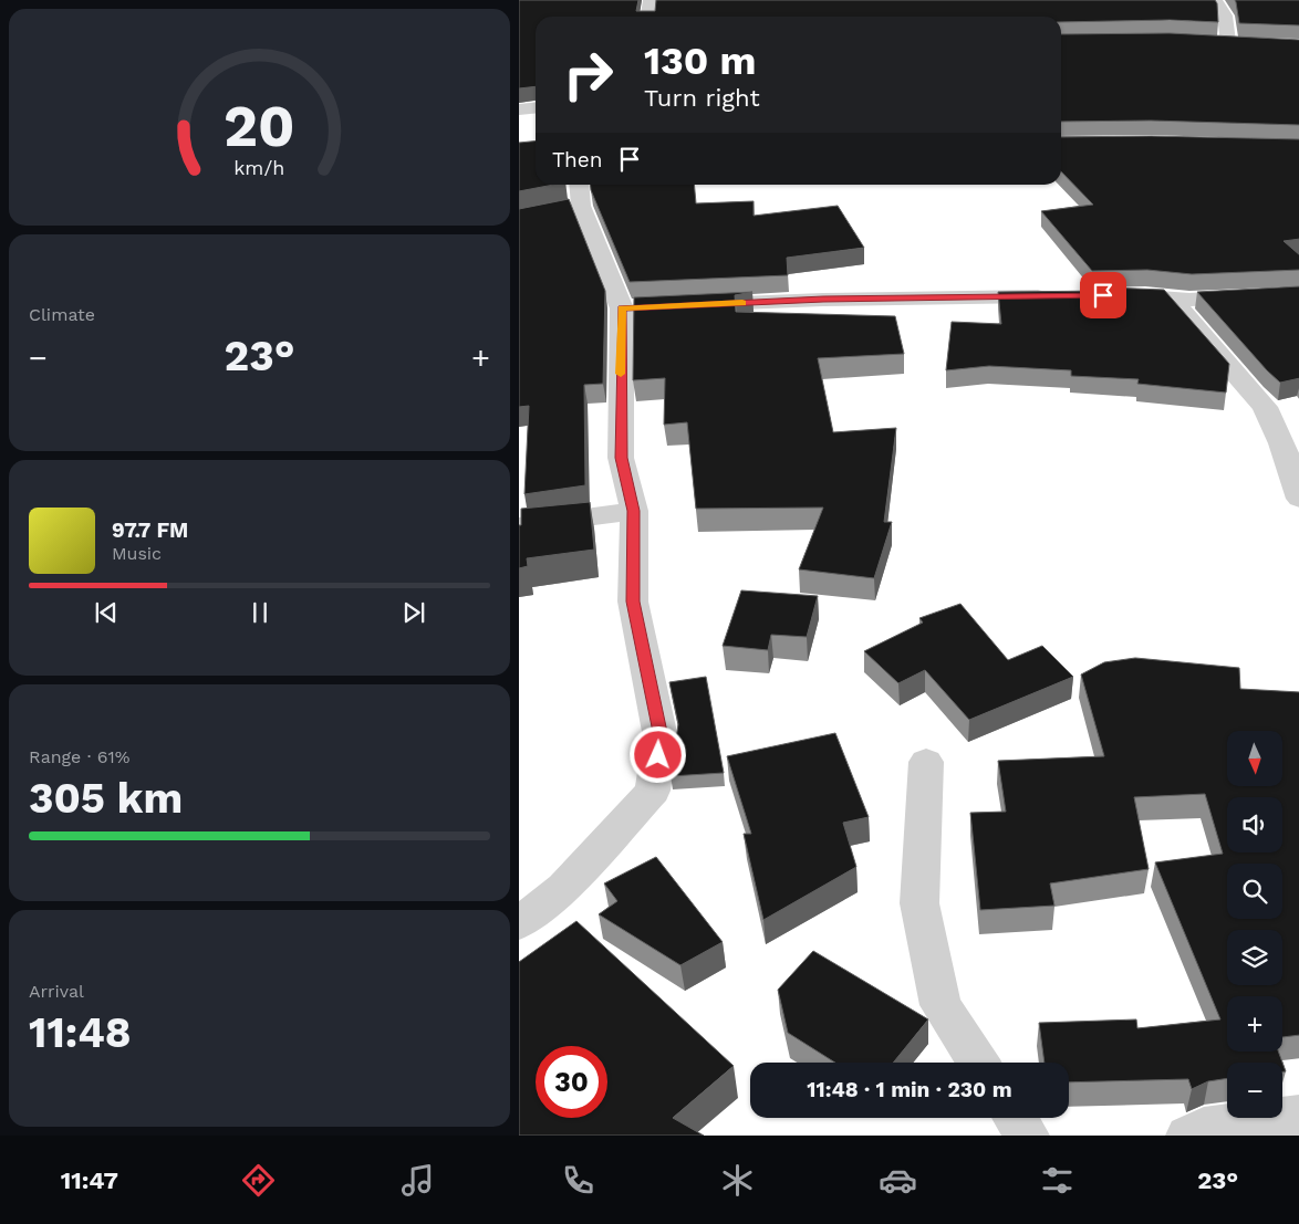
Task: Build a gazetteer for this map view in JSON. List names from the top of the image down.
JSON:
{
  "north": "bottom",
  "page": {
    "turn": ["130 m", "Turn right"],
    "then": "Then",
    "tile": [
      "Climate",
      ["Range · 61%", "305 km"],
      ["Arrival", "11:48"]
    ],
    "heat": ["−", "23°", "+"],
    "song": ["97.7 FM", "Music"],
    "map_buttons": ["+", "−"],
    "limit": "30",
    "trip": "11:48 · 1 min · 230 m",
    "tabs": ["11:47", "23°"],
    "gauge": ["20", "km/h"]
  }
}
